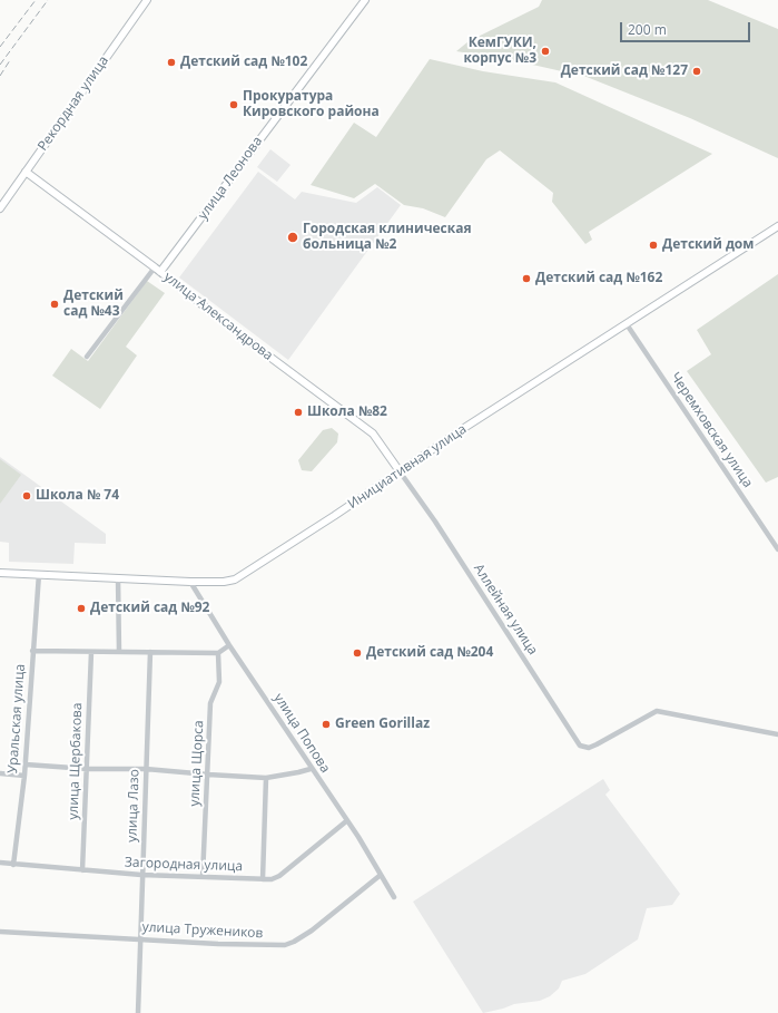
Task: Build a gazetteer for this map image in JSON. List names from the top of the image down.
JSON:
{
  "streets": {
    "main road": [
      "Рекордная улица",
      "улица Леонова",
      "улица Александрова",
      "Инициативная улица"
    ],
    "street": [
      "Черемховская улица",
      "Аллейная улица",
      "Уральская улица",
      "улица Попова",
      "улица Щербакова",
      "улица Щорса",
      "улица Лазо",
      "Загородная улица",
      "улица Тружеников"
    ]
  },
  "crossings": [
    ["Рекордная улица", "улица Александрова"],
    ["улица Леонова", "улица Александрова"],
    ["улица Александрова", "Инициативная улица"],
    ["улица Александрова", "Аллейная улица"],
    ["Черемховская улица", "Инициативная улица"],
    ["Инициативная улица", "Аллейная улица"],
    ["Инициативная улица", "Уральская улица"],
    ["Инициативная улица", "улица Попова"],
    ["Уральская улица", "Загородная улица"],
    ["улица Попова", "Загородная улица"],
    ["улица Попова", "улица Тружеников"],
    ["улица Щербакова", "Загородная улица"],
    ["улица Щорса", "Загородная улица"],
    ["улица Лазо", "Загородная улица"],
    ["улица Лазо", "улица Тружеников"]
  ],
  "places": [
    "КемГУКИ, корпус №3",
    "Детский сад №102",
    "Детский сад №127",
    "Прокуратура Кировского района",
    "Городская клиническая больница №2",
    "Детский дом",
    "Детский сад №162",
    "Детский сад №43",
    "Школа №82",
    "Школа № 74",
    "Детский сад №92",
    "Детский сад №204",
    "Green Gorillaz"
  ],
  "scale_bar": "200 m"
}
